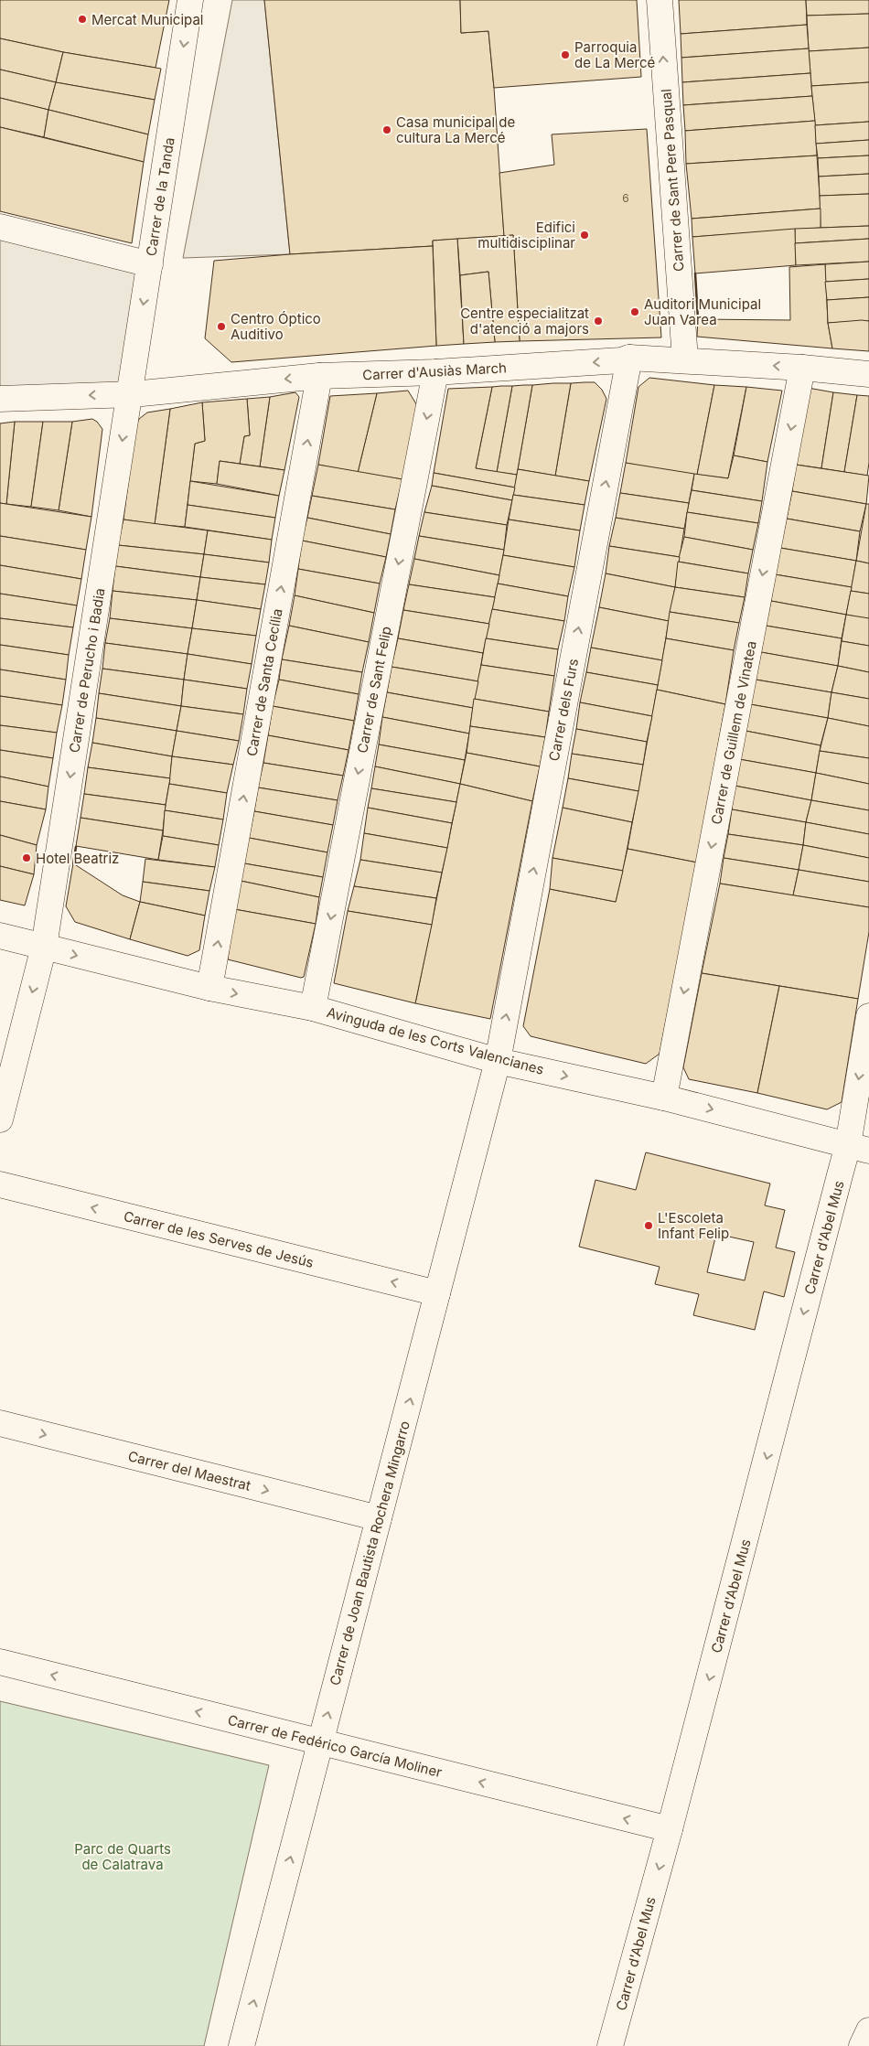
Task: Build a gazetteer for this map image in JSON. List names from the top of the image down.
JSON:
{
  "streets": {
    "street": [
      "Carrer de Sant Pere Pasqual",
      "Carrer de la Tanda",
      "Carrer d'Ausiàs March",
      "Carrer de Perucho i Badia",
      "Carrer de Santa Cecília",
      "Carrer de Sant Felip",
      "Carrer dels Furs",
      "Carrer de Guillem de Vinatea",
      "Avinguda de les Corts Valencianes",
      "Carrer d'Abel Mus",
      "Carrer de les Serves de Jesús",
      "Carrer del Maestrat",
      "Carrer de Joan Bautista Rochera Mingarro",
      "Carrer de Fedérico García Moliner"
    ]
  },
  "crossings": [
    ["Carrer de Sant Pere Pasqual", "Carrer d'Ausiàs March"],
    ["Carrer de la Tanda", "Carrer d'Ausiàs March"],
    ["Carrer de la Tanda", "Carrer de Perucho i Badia"],
    ["Carrer d'Ausiàs March", "Carrer de Perucho i Badia"],
    ["Carrer d'Ausiàs March", "Carrer de Santa Cecília"],
    ["Carrer d'Ausiàs March", "Carrer de Sant Felip"],
    ["Carrer d'Ausiàs March", "Carrer dels Furs"],
    ["Carrer d'Ausiàs March", "Carrer de Guillem de Vinatea"],
    ["Carrer de Perucho i Badia", "Avinguda de les Corts Valencianes"],
    ["Carrer de Santa Cecília", "Avinguda de les Corts Valencianes"],
    ["Carrer de Sant Felip", "Avinguda de les Corts Valencianes"],
    ["Carrer dels Furs", "Avinguda de les Corts Valencianes"],
    ["Carrer dels Furs", "Carrer de Joan Bautista Rochera Mingarro"],
    ["Carrer de Guillem de Vinatea", "Avinguda de les Corts Valencianes"],
    ["Avinguda de les Corts Valencianes", "Carrer d'Abel Mus"],
    ["Avinguda de les Corts Valencianes", "Carrer de Joan Bautista Rochera Mingarro"],
    ["Carrer d'Abel Mus", "Carrer de Fedérico García Moliner"],
    ["Carrer de les Serves de Jesús", "Carrer de Joan Bautista Rochera Mingarro"],
    ["Carrer del Maestrat", "Carrer de Joan Bautista Rochera Mingarro"],
    ["Carrer de Joan Bautista Rochera Mingarro", "Carrer de Fedérico García Moliner"]
  ],
  "one_way": [
    "Carrer de Sant Pere Pasqual",
    "Carrer de la Tanda",
    "Carrer d'Ausiàs March",
    "Carrer de Perucho i Badia",
    "Carrer de Santa Cecília",
    "Carrer de Sant Felip",
    "Carrer dels Furs",
    "Carrer de Guillem de Vinatea",
    "Avinguda de les Corts Valencianes",
    "Carrer d'Abel Mus",
    "Carrer de les Serves de Jesús",
    "Carrer del Maestrat",
    "Carrer de Joan Bautista Rochera Mingarro",
    "Carrer de Fedérico García Moliner"
  ],
  "parks": ["Parc de Quarts de Calatrava"],
  "places": [
    "Mercat Municipal",
    "Parroquia de La Mercé",
    "Casa municipal de cultura La Mercé",
    "Edifici multidisciplinar",
    "Auditori Municipal Juan Varea",
    "Centre especialitzat d'atenció a majors",
    "Centro Óptico Auditivo",
    "Hotel Beatriz",
    "L'Escoleta Infant Felip"
  ],
  "house_numbers": ["6"]
}
